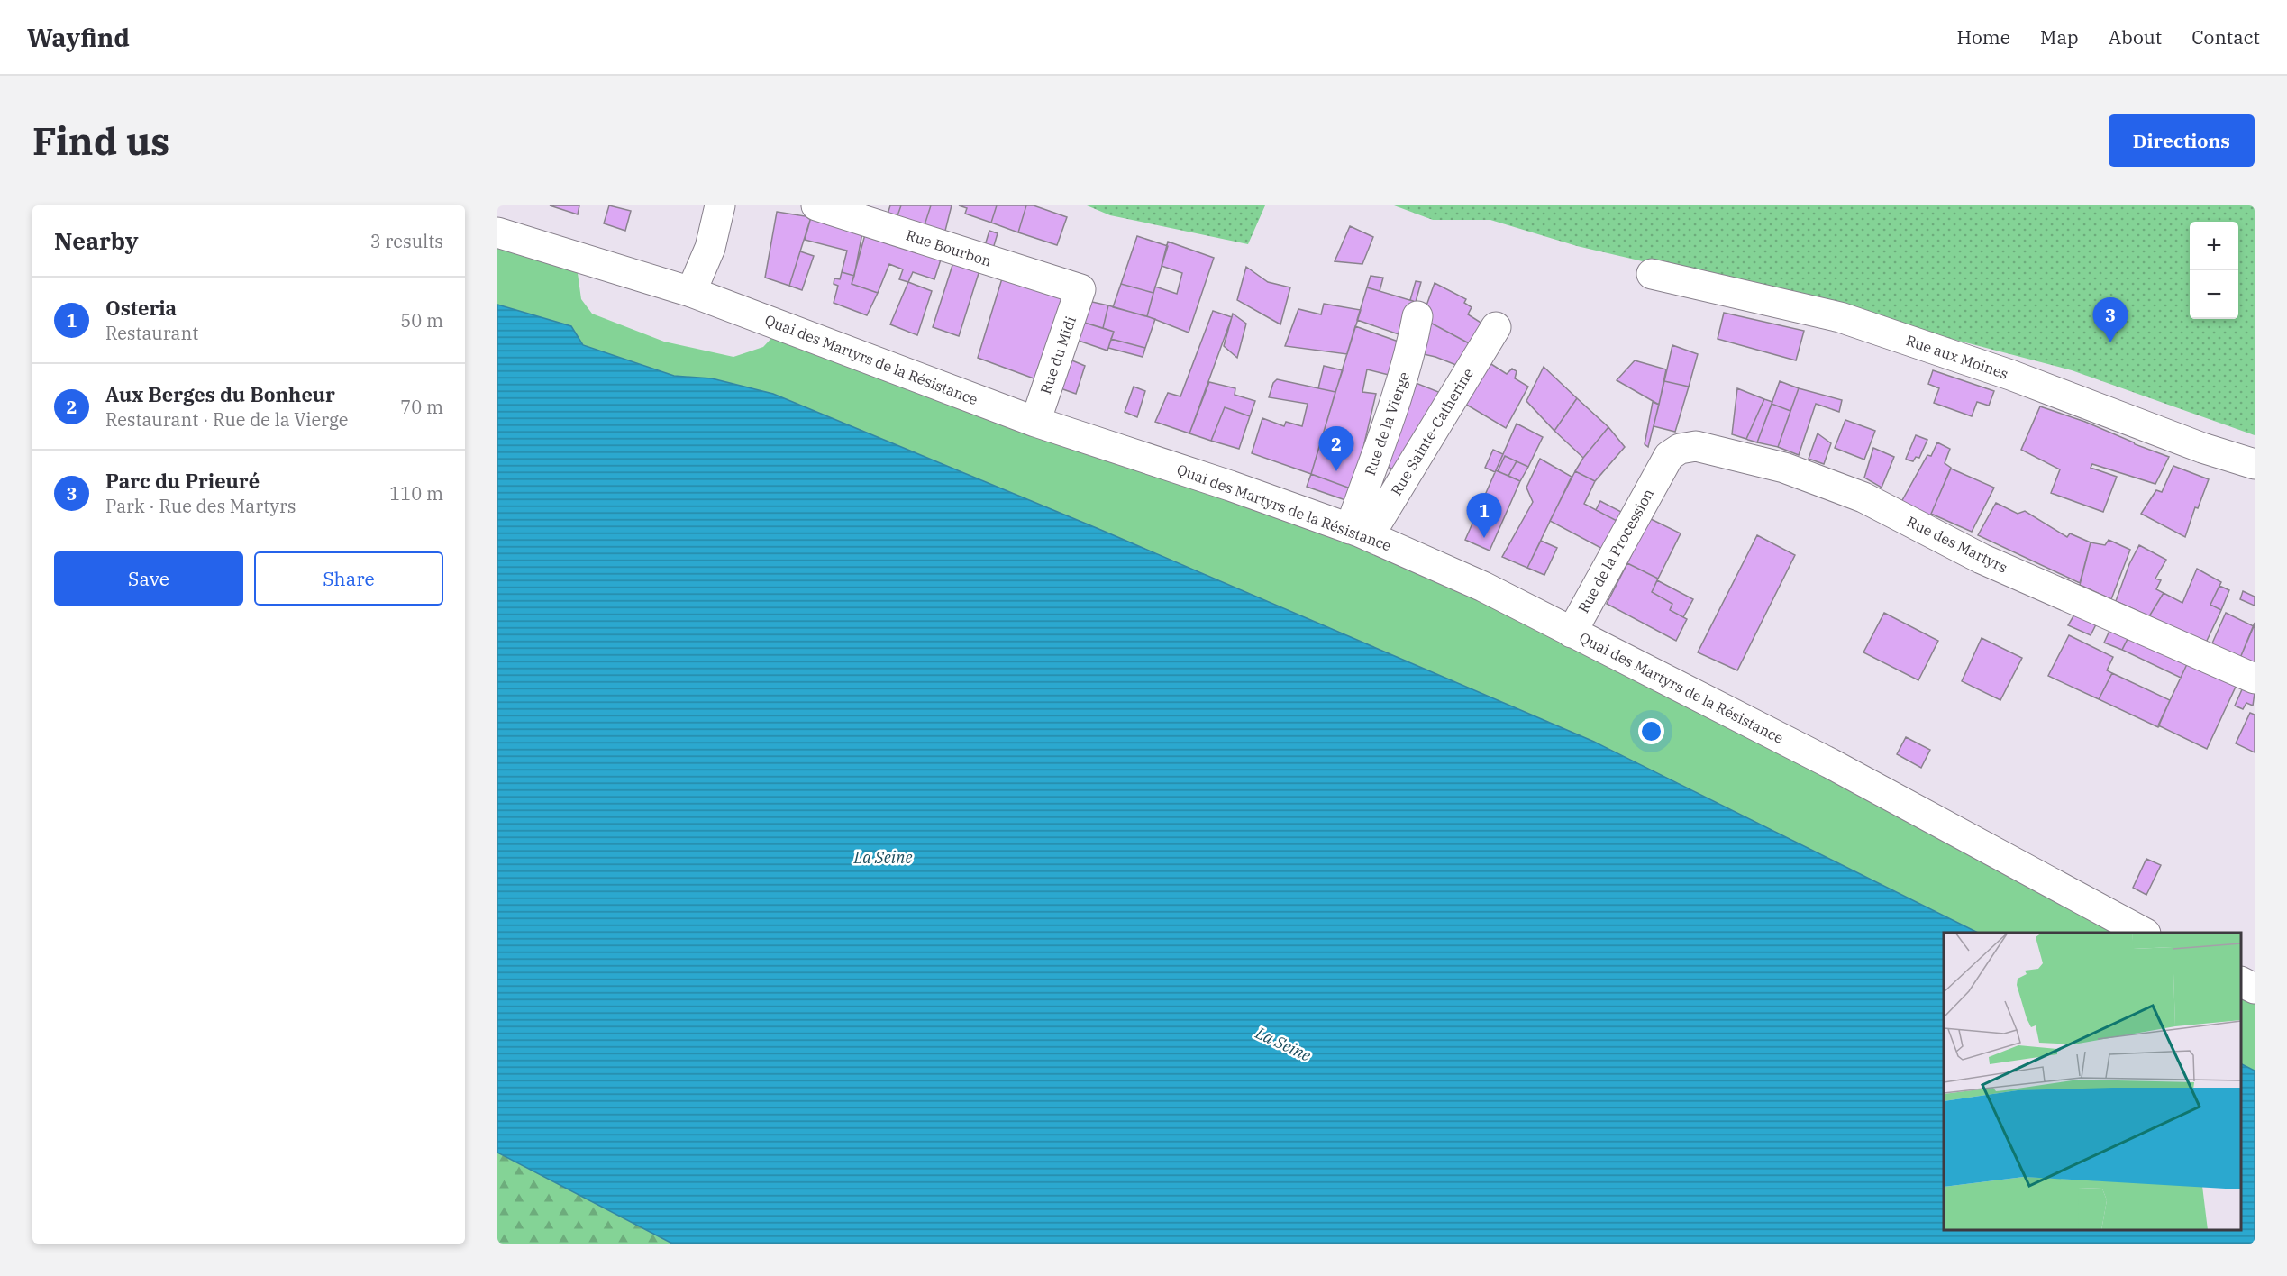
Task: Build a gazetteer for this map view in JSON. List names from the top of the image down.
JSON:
{
  "streets": {
    "street": [
      "Rue Bourbon",
      "Rue du Midi",
      "Rue aux Moines",
      "Quai des Martyrs de la Résistance",
      "Rue de la Vierge",
      "Rue Sainte-Catherine",
      "Rue des Martyrs",
      "Rue de la Procession"
    ]
  },
  "crossings": [
    ["Rue Bourbon", "Rue du Midi"],
    ["Rue du Midi", "Quai des Martyrs de la Résistance"],
    ["Quai des Martyrs de la Résistance", "Rue de la Vierge"],
    ["Quai des Martyrs de la Résistance", "Rue Sainte-Catherine"],
    ["Quai des Martyrs de la Résistance", "Rue de la Procession"],
    ["Rue de la Vierge", "Rue Sainte-Catherine"],
    ["Rue des Martyrs", "Rue de la Procession"]
  ],
  "water": ["La Seine"],
  "page": {
    "header": "Wayfind",
    "nav": [
      "Home",
      "Map",
      "About",
      "Contact"
    ],
    "buttons": [
      "Directions",
      ["Save", "Share"]
    ],
    "title": "Find us",
    "heading": ["Nearby", "3 results"],
    "map_buttons": ["+", "−"],
    "list": [
      {
        "mark": "1",
        "name": "Osteria",
        "note": "Restaurant",
        "value": "50 m"
      },
      {
        "mark": "2",
        "name": "Aux Berges du Bonheur",
        "note": "Restaurant · Rue de la Vierge",
        "value": "70 m"
      },
      {
        "mark": "3",
        "name": "Parc du Prieuré",
        "note": "Park · Rue des Martyrs",
        "value": "110 m"
      }
    ],
    "pins": ["3", "2", "1"]
  }
}
